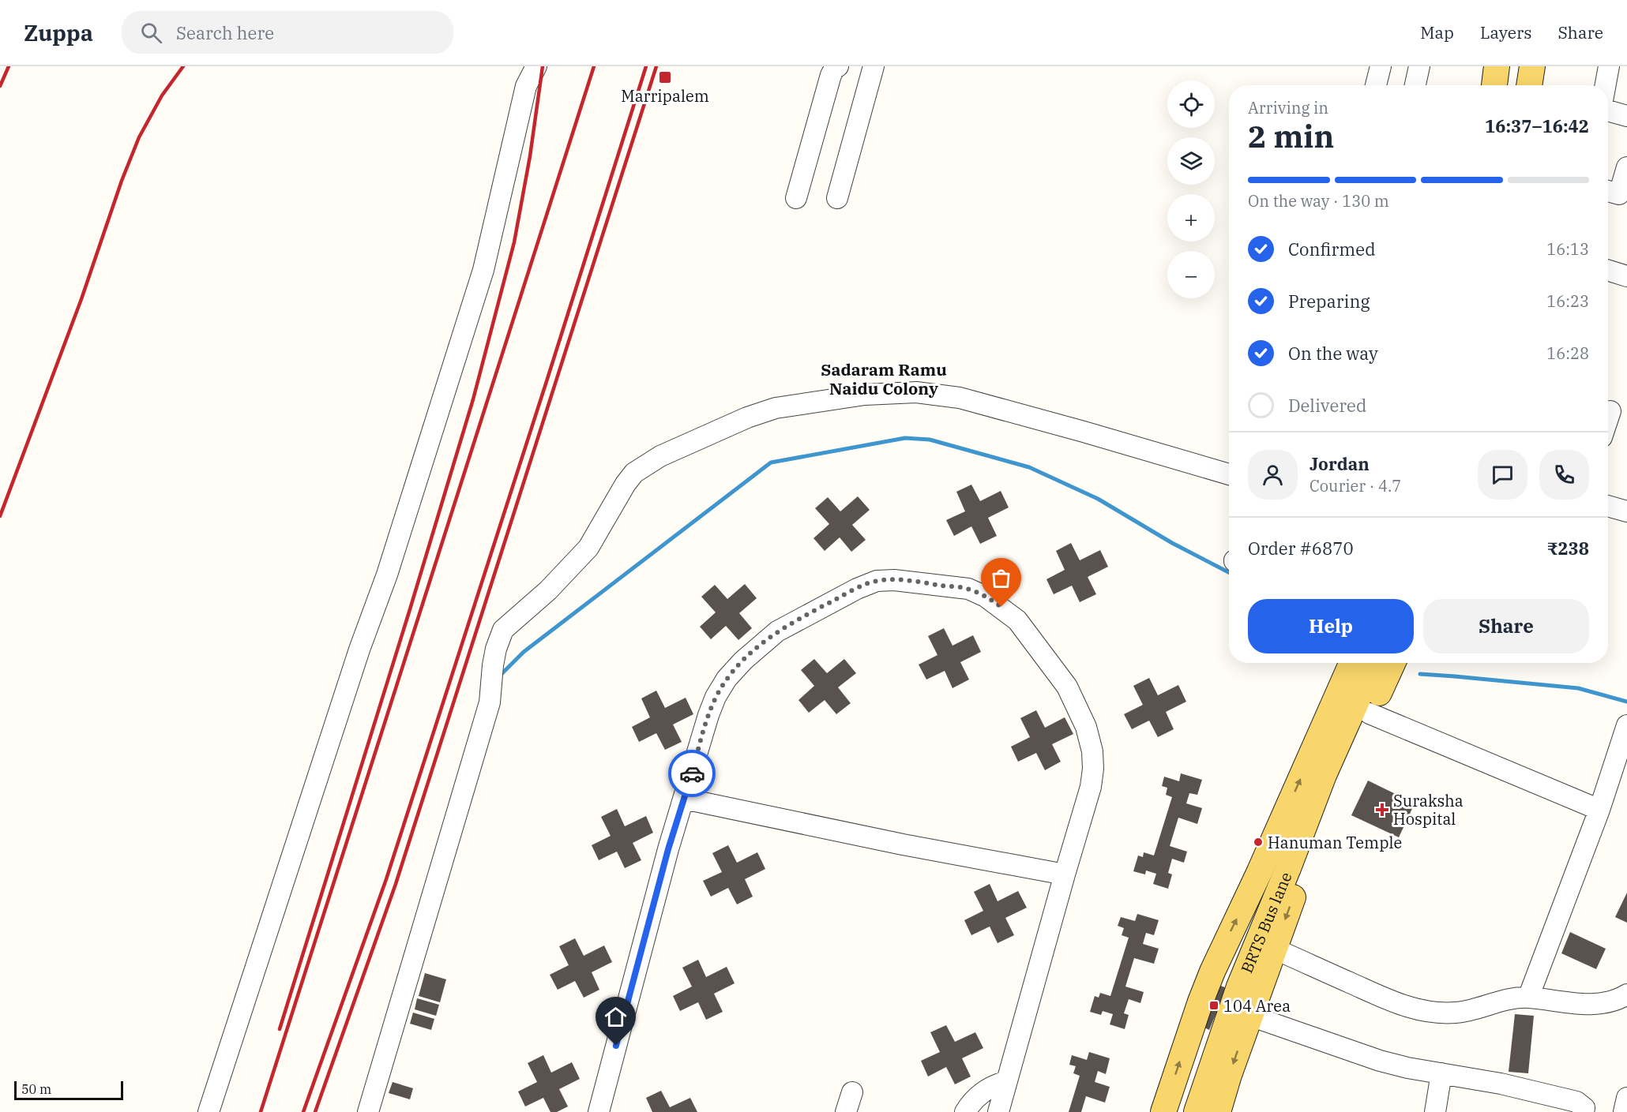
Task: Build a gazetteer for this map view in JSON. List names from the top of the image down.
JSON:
{
  "streets": {
    "main road": ["BRTS Bus lane"]
  },
  "districts": ["Sadaram Ramu Naidu Colony"],
  "places": {
    "transit": ["Marripalem", "104 Area"],
    "health": ["Suraksha Hospital"],
    "other": ["Hanuman Temple"]
  },
  "scale_bar": "50 m",
  "page": {
    "header": "Zuppa",
    "search": "Search here",
    "nav": ["Map", "Layers", "Share"],
    "map_buttons": ["+", "−"],
    "heading": ["2 min", "Arriving in", "16:37–16:42"],
    "panel": [
      "Jordan",
      "Courier · 4.7",
      "Order #6870",
      "₹238"
    ],
    "bar": "On the way · 130 m",
    "list": [
      ["Confirmed", "16:13"],
      ["Preparing", "16:23"],
      ["On the way", "16:28"],
      "Delivered"
    ],
    "buttons": ["Help", "Share"],
    "scale": "50 m"
  }
}
